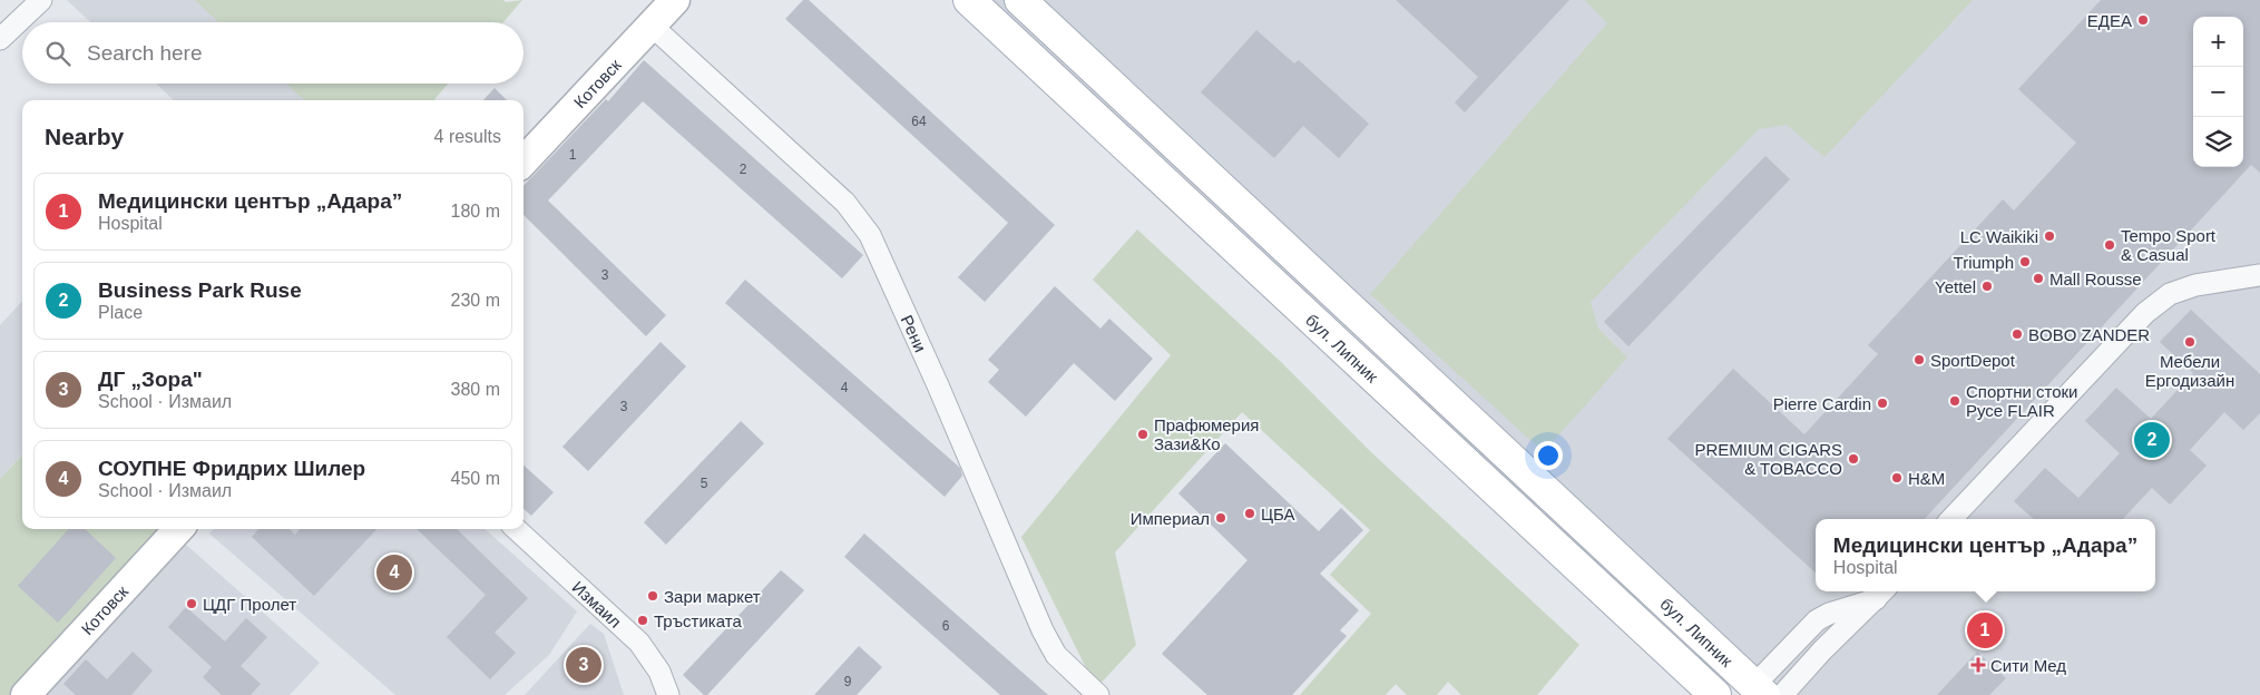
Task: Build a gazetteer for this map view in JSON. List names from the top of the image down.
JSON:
{
  "streets": {
    "main road": ["бул. Липник"],
    "street": ["Котовск", "Рени", "Измаил"]
  },
  "crossings": [
    ["Котовск", "Рени"]
  ],
  "places": {
    "other": [
      "ЕДЕА",
      "LC Waikiki",
      "Tempo Sport & Casual",
      "Triumph",
      "Mall Rousse",
      "Yettel",
      "BOBO ZANDER",
      "Мебели Ергодизайн",
      "SportDepot",
      "Спортни стоки Русе FLAIR",
      "Pierre Cardin",
      "Прафюмерия Зази&Ко",
      "PREMIUM CIGARS & TOBACCO",
      "H&M",
      "ЦБА",
      "Империал",
      "Зари маркет",
      "ЦДГ Пролет",
      "Тръстиката"
    ],
    "health": ["Сити Мед"]
  },
  "house_numbers": [
    "64",
    "1",
    "2",
    "3",
    "4",
    "3",
    "5",
    "6",
    "9"
  ],
  "page": {
    "map_buttons": ["+", "−"],
    "search": "Search here",
    "heading": ["Nearby", "4 results"],
    "list": [
      {
        "mark": "1",
        "name": "Медицински център „Адара”",
        "note": "Hospital",
        "value": "180 m"
      },
      {
        "mark": "2",
        "name": "Business Park Ruse",
        "note": "Place",
        "value": "230 m"
      },
      {
        "mark": "3",
        "name": "ДГ „Зора\"",
        "note": "School · Измаил",
        "value": "380 m"
      },
      {
        "mark": "4",
        "name": "СОУПНЕ Фридрих Шилер",
        "note": "School · Измаил",
        "value": "450 m"
      }
    ],
    "pins": [
      "2",
      "4",
      "1",
      "3"
    ],
    "popup": ["Медицински център „Адара”", "Hospital"]
  }
}
